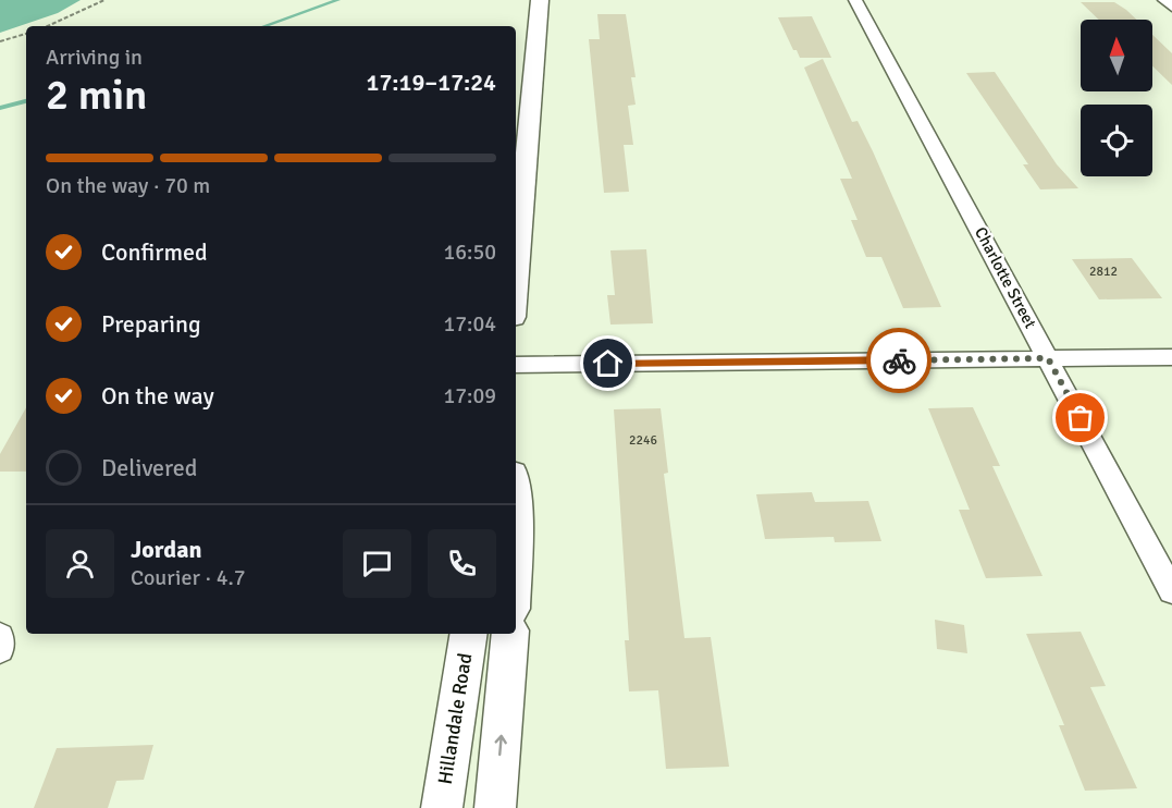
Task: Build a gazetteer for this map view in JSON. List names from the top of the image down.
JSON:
{
  "streets": {
    "street": ["Charlotte Street", "Hillandale Road"]
  },
  "house_numbers": ["2812", "2246"],
  "north": "top",
  "page": {
    "heading": ["2 min", "Arriving in", "17:19–17:24"],
    "panel": ["Jordan", "Courier · 4.7"],
    "bar": "On the way · 70 m",
    "list": [
      ["Confirmed", "16:50"],
      ["Preparing", "17:04"],
      ["On the way", "17:09"],
      "Delivered"
    ]
  }
}
